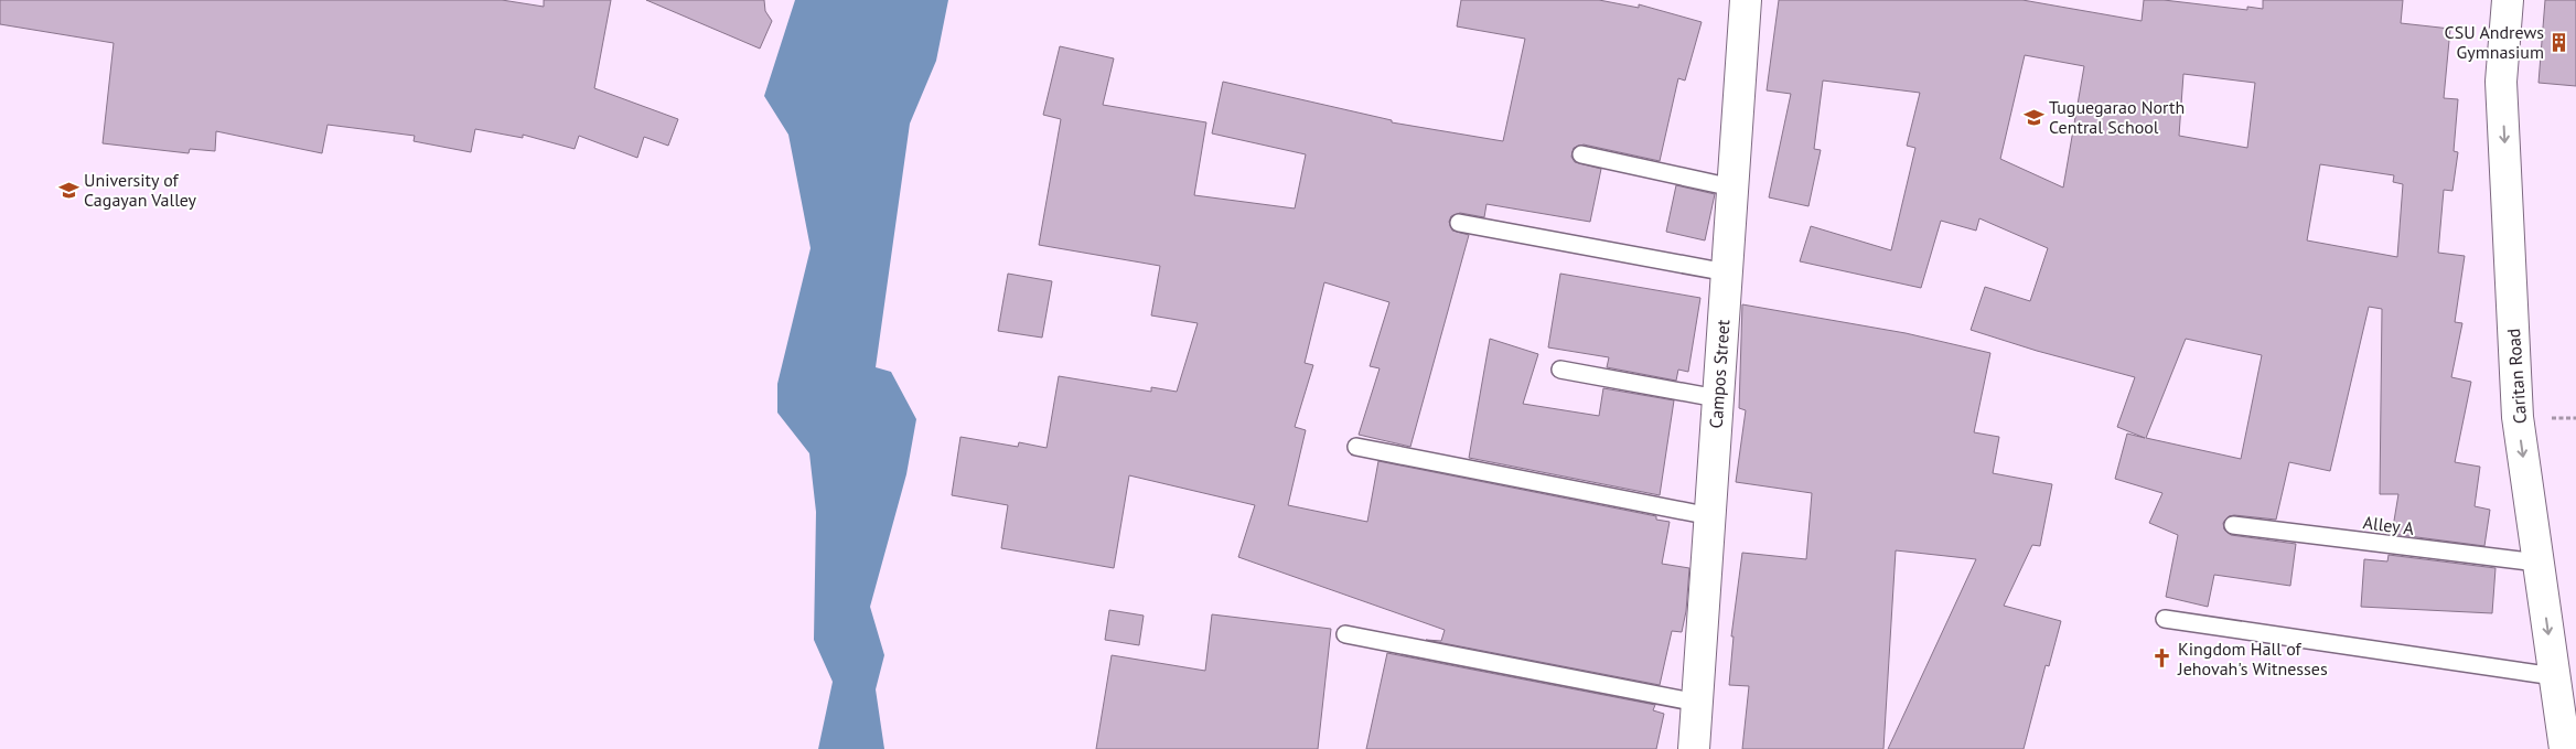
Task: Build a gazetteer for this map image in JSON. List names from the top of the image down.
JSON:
{
  "streets": {
    "street": ["Campos Street", "Caritan Road"],
    "lane": ["Alley A"]
  },
  "crossings": [
    ["Caritan Road", "Alley A"]
  ],
  "one_way": ["Caritan Road"],
  "places": {
    "building": ["CSU Andrews Gymnasium"],
    "school or university": ["Tuguegarao North Central School", "University of Cagayan Valley"],
    "church": ["Kingdom Hall of Jehovah's Witnesses"]
  }
}
